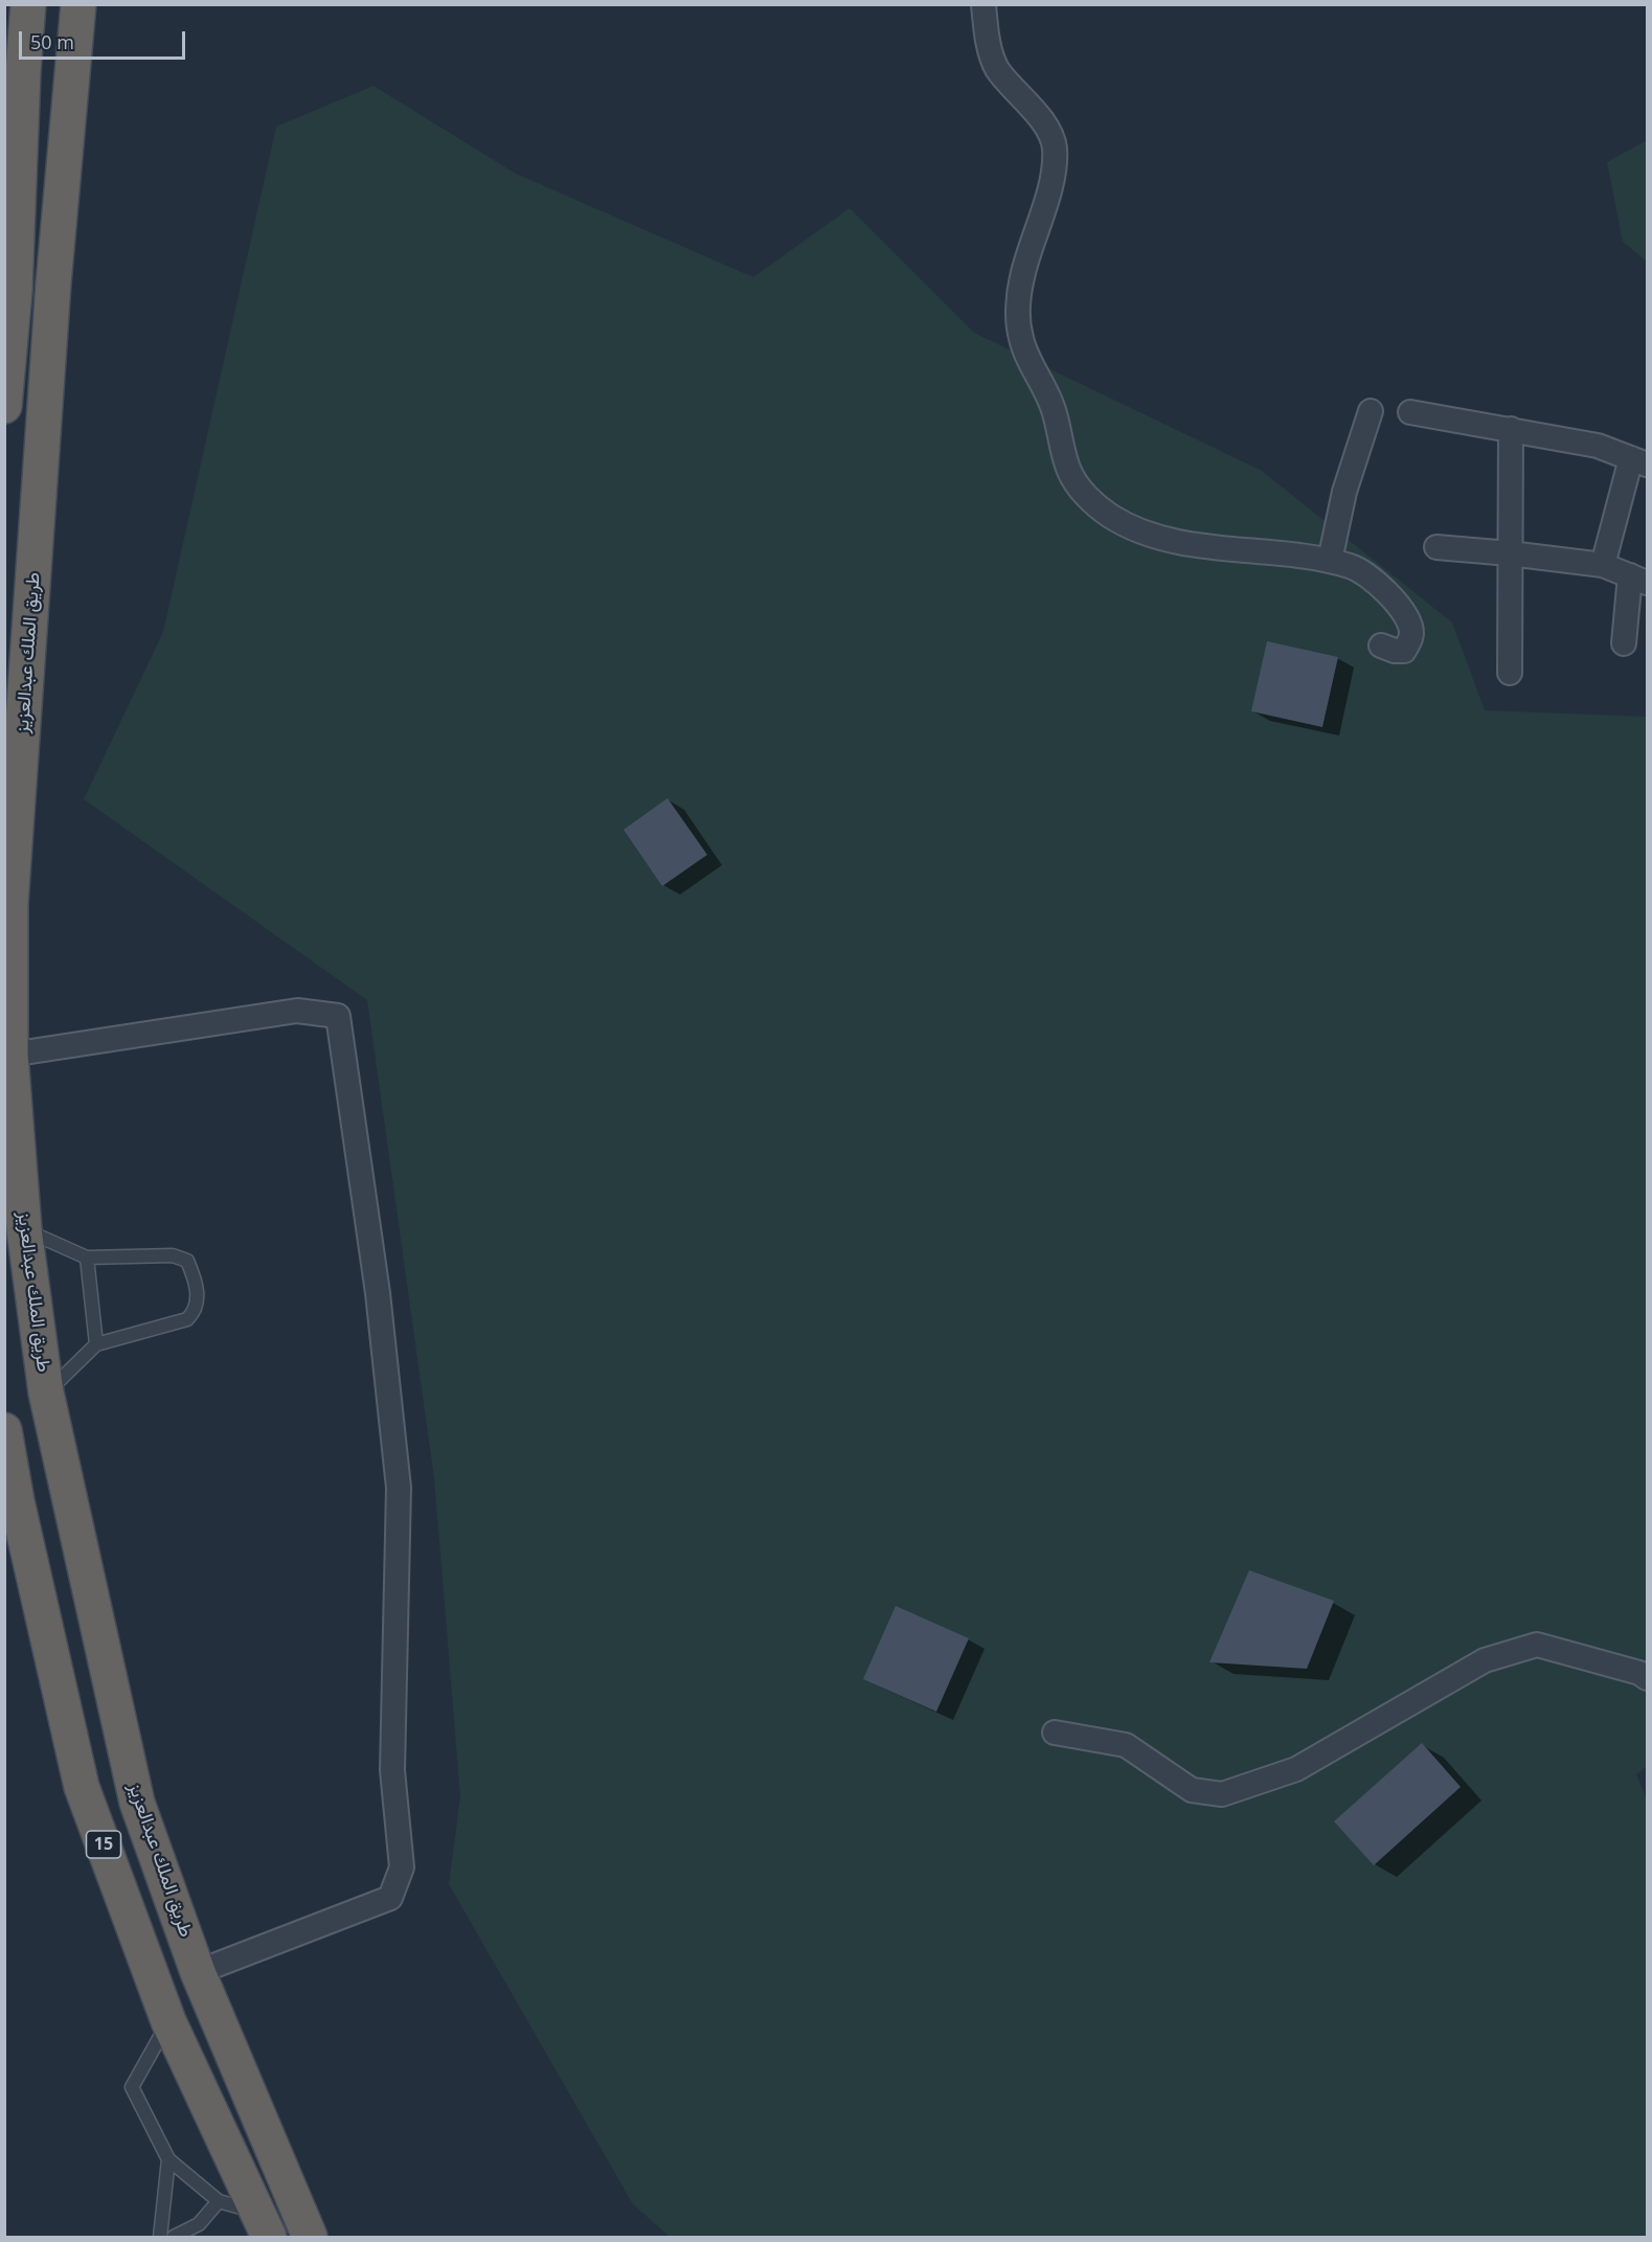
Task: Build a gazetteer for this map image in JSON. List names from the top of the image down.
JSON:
{
  "streets": {
    "highway": ["طريق الملك عبدالعزيز", "15"]
  },
  "scale_bar": "50 m"
}
